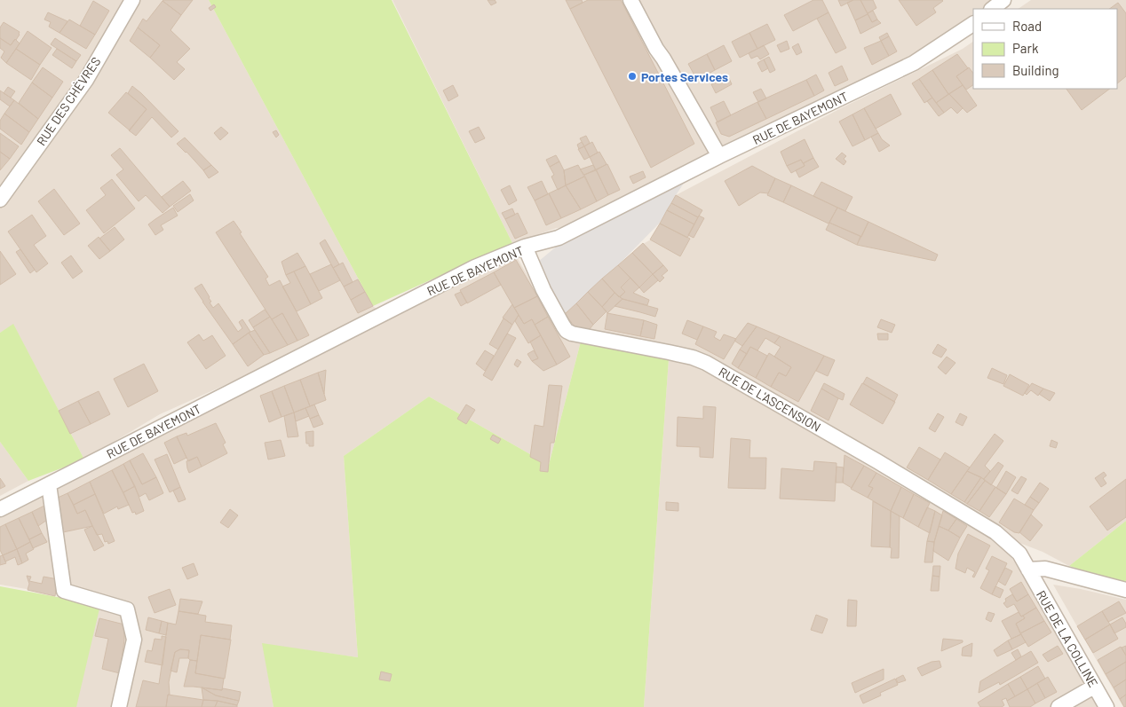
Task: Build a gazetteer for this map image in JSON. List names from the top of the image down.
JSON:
{
  "streets": {
    "street": [
      "RUE DES CHÈVRES",
      "RUE DE BAYEMONT",
      "RUE DE L'ASCENSION",
      "RUE DE LA COLLINE"
    ]
  },
  "crossings": [
    ["RUE DE BAYEMONT", "RUE DE L'ASCENSION"],
    ["RUE DE L'ASCENSION", "RUE DE LA COLLINE"]
  ],
  "places": ["Portes Services"],
  "legend": ["Road", "Park", "Building"]
}
